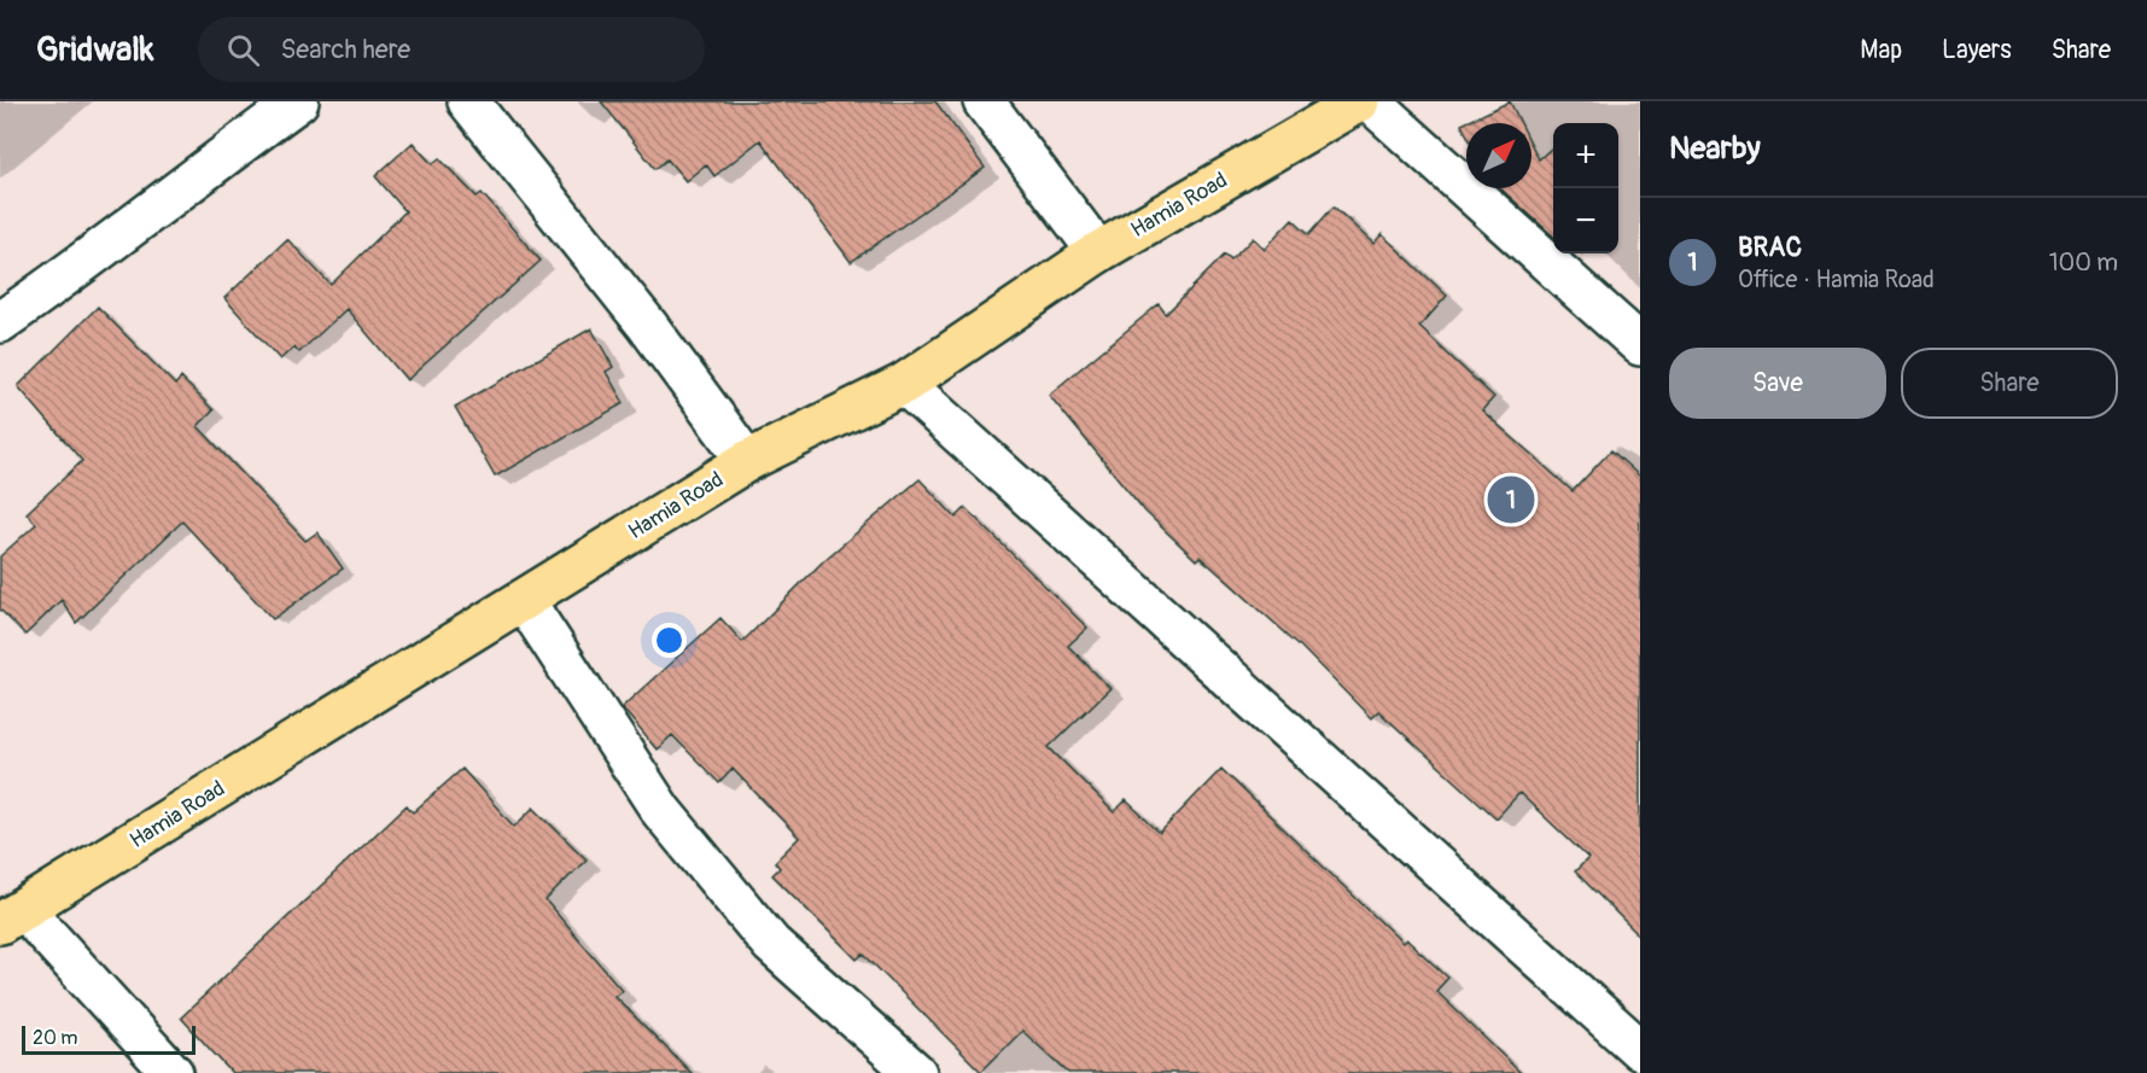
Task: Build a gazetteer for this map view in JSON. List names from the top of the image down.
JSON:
{
  "streets": {
    "main road": ["Hamia Road"]
  },
  "scale_bar": "20 m",
  "north": "top right",
  "page": {
    "header": "Gridwalk",
    "search": "Search here",
    "nav": ["Map", "Layers", "Share"],
    "heading": "Nearby",
    "map_buttons": ["+", "−"],
    "list": [
      {
        "mark": "1",
        "name": "BRAC",
        "note": "Office · Hamia Road",
        "value": "100 m"
      }
    ],
    "buttons": ["Save", "Share"],
    "pins": "1",
    "scale": "20 m"
  }
}
